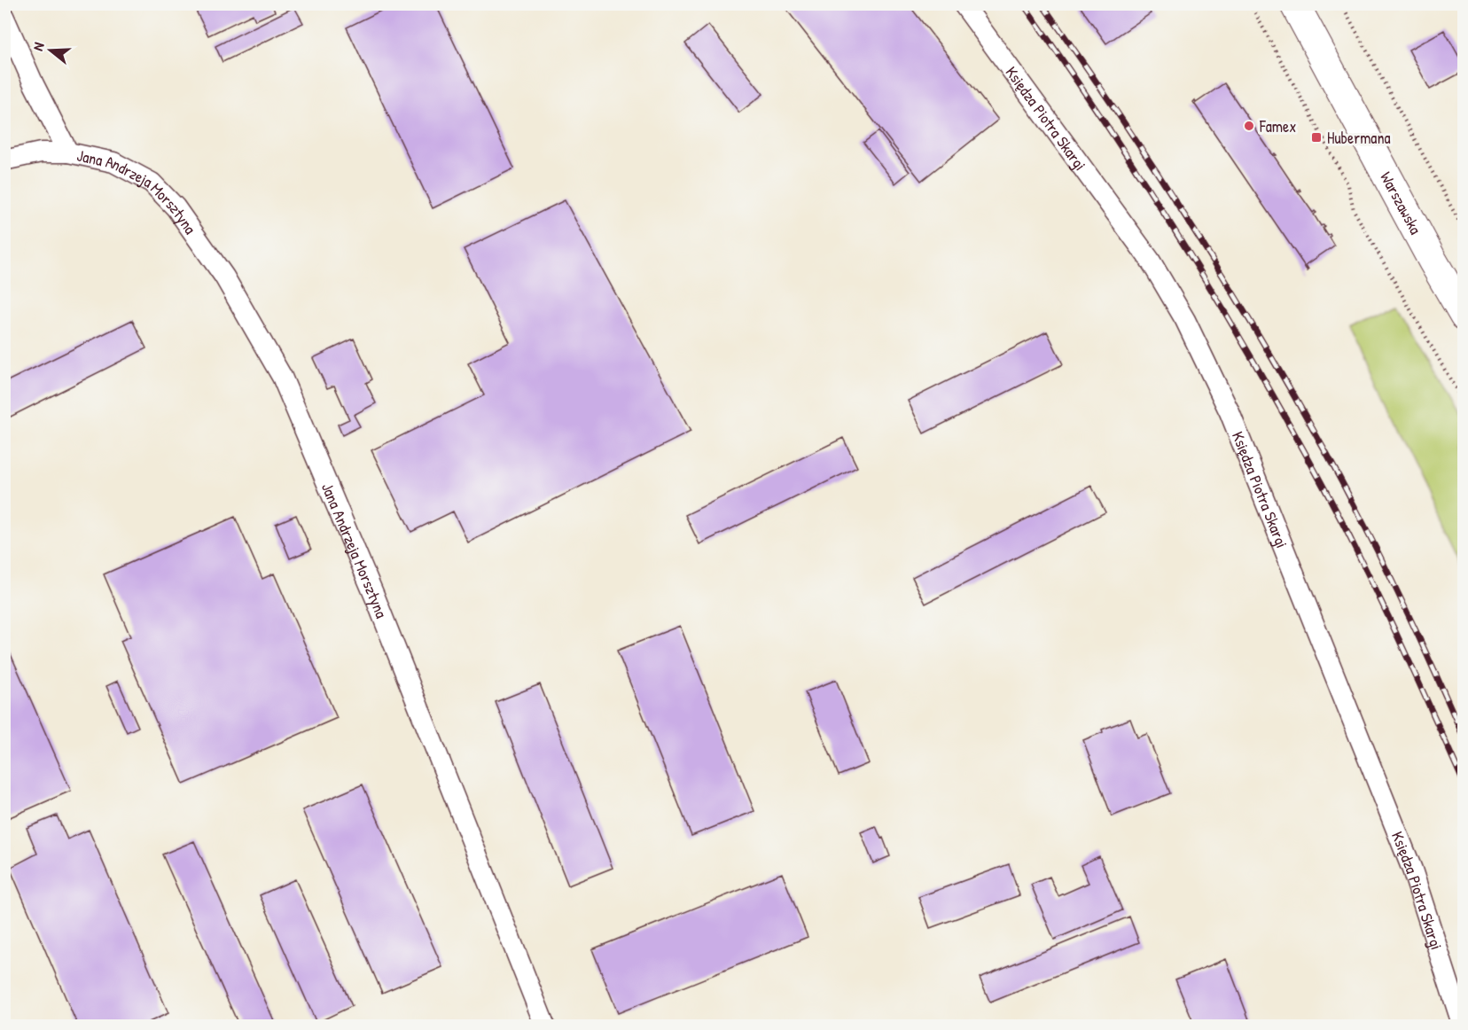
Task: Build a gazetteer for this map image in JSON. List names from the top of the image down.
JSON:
{
  "streets": {
    "main road": ["Warszawska"],
    "street": ["Księdza Piotra Skargi", "Jana Andrzeja Morsztyna"]
  },
  "places": {
    "other": ["Famex"],
    "transit": ["Hubermana"]
  },
  "north": "left"
}
